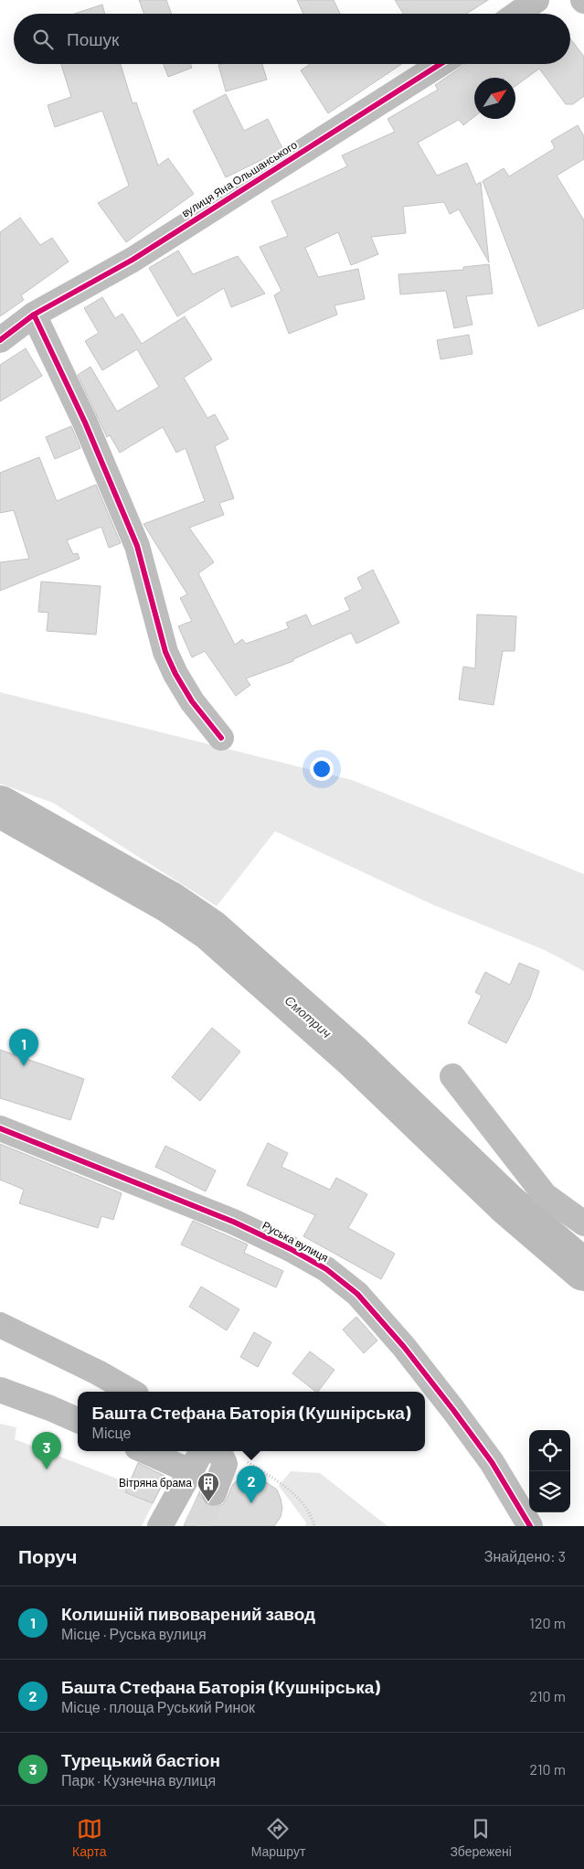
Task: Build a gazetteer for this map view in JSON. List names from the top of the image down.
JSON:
{
  "streets": {
    "street": ["вулиця Яна Ольшанського", "Руська вулиця"]
  },
  "water": ["Смотрич"],
  "places": {
    "building": ["Вітряна брама"]
  },
  "north": "top right",
  "page": {
    "search": "Пошук",
    "pins": ["1", "3", "2"],
    "popup": ["Башта Стефана Баторія (Кушнірська)", "Місце"],
    "heading": ["Поруч", "Знайдено: 3"],
    "list": [
      {
        "mark": "1",
        "name": "Колишній пивоварений завод",
        "note": "Місце · Руська вулиця",
        "value": "120 m"
      },
      {
        "mark": "2",
        "name": "Башта Стефана Баторія (Кушнірська)",
        "note": "Місце · площа Руський Ринок",
        "value": "210 m"
      },
      {
        "mark": "3",
        "name": "Турецький бастіон",
        "note": "Парк · Кузнечна вулиця",
        "value": "210 m"
      }
    ],
    "nav": ["Карта", "Маршрут", "Збережені"]
  }
}
